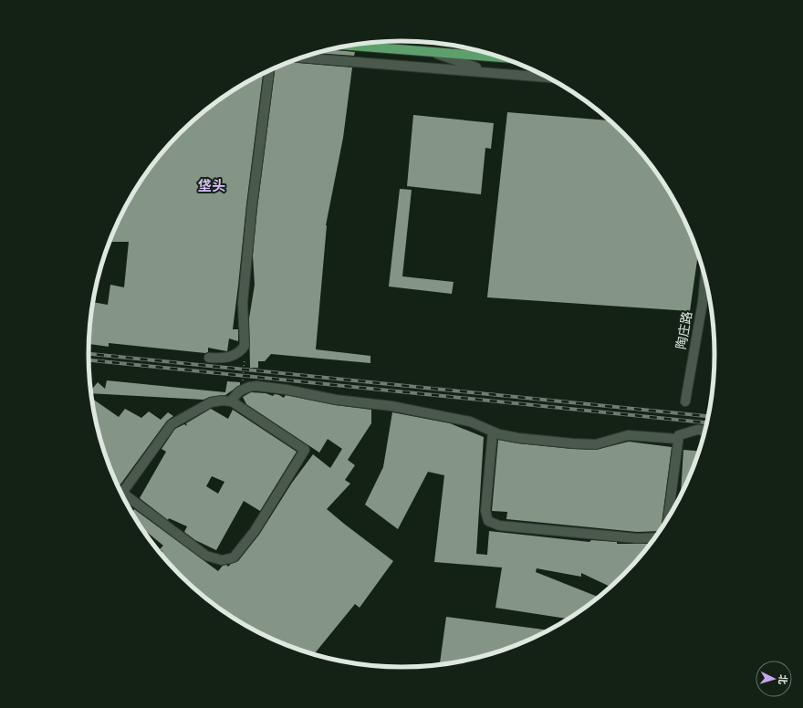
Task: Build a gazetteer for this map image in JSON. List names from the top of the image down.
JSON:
{
  "streets": {
    "street": ["陶庄路"]
  },
  "districts": ["垡头"],
  "north": "right"
}
